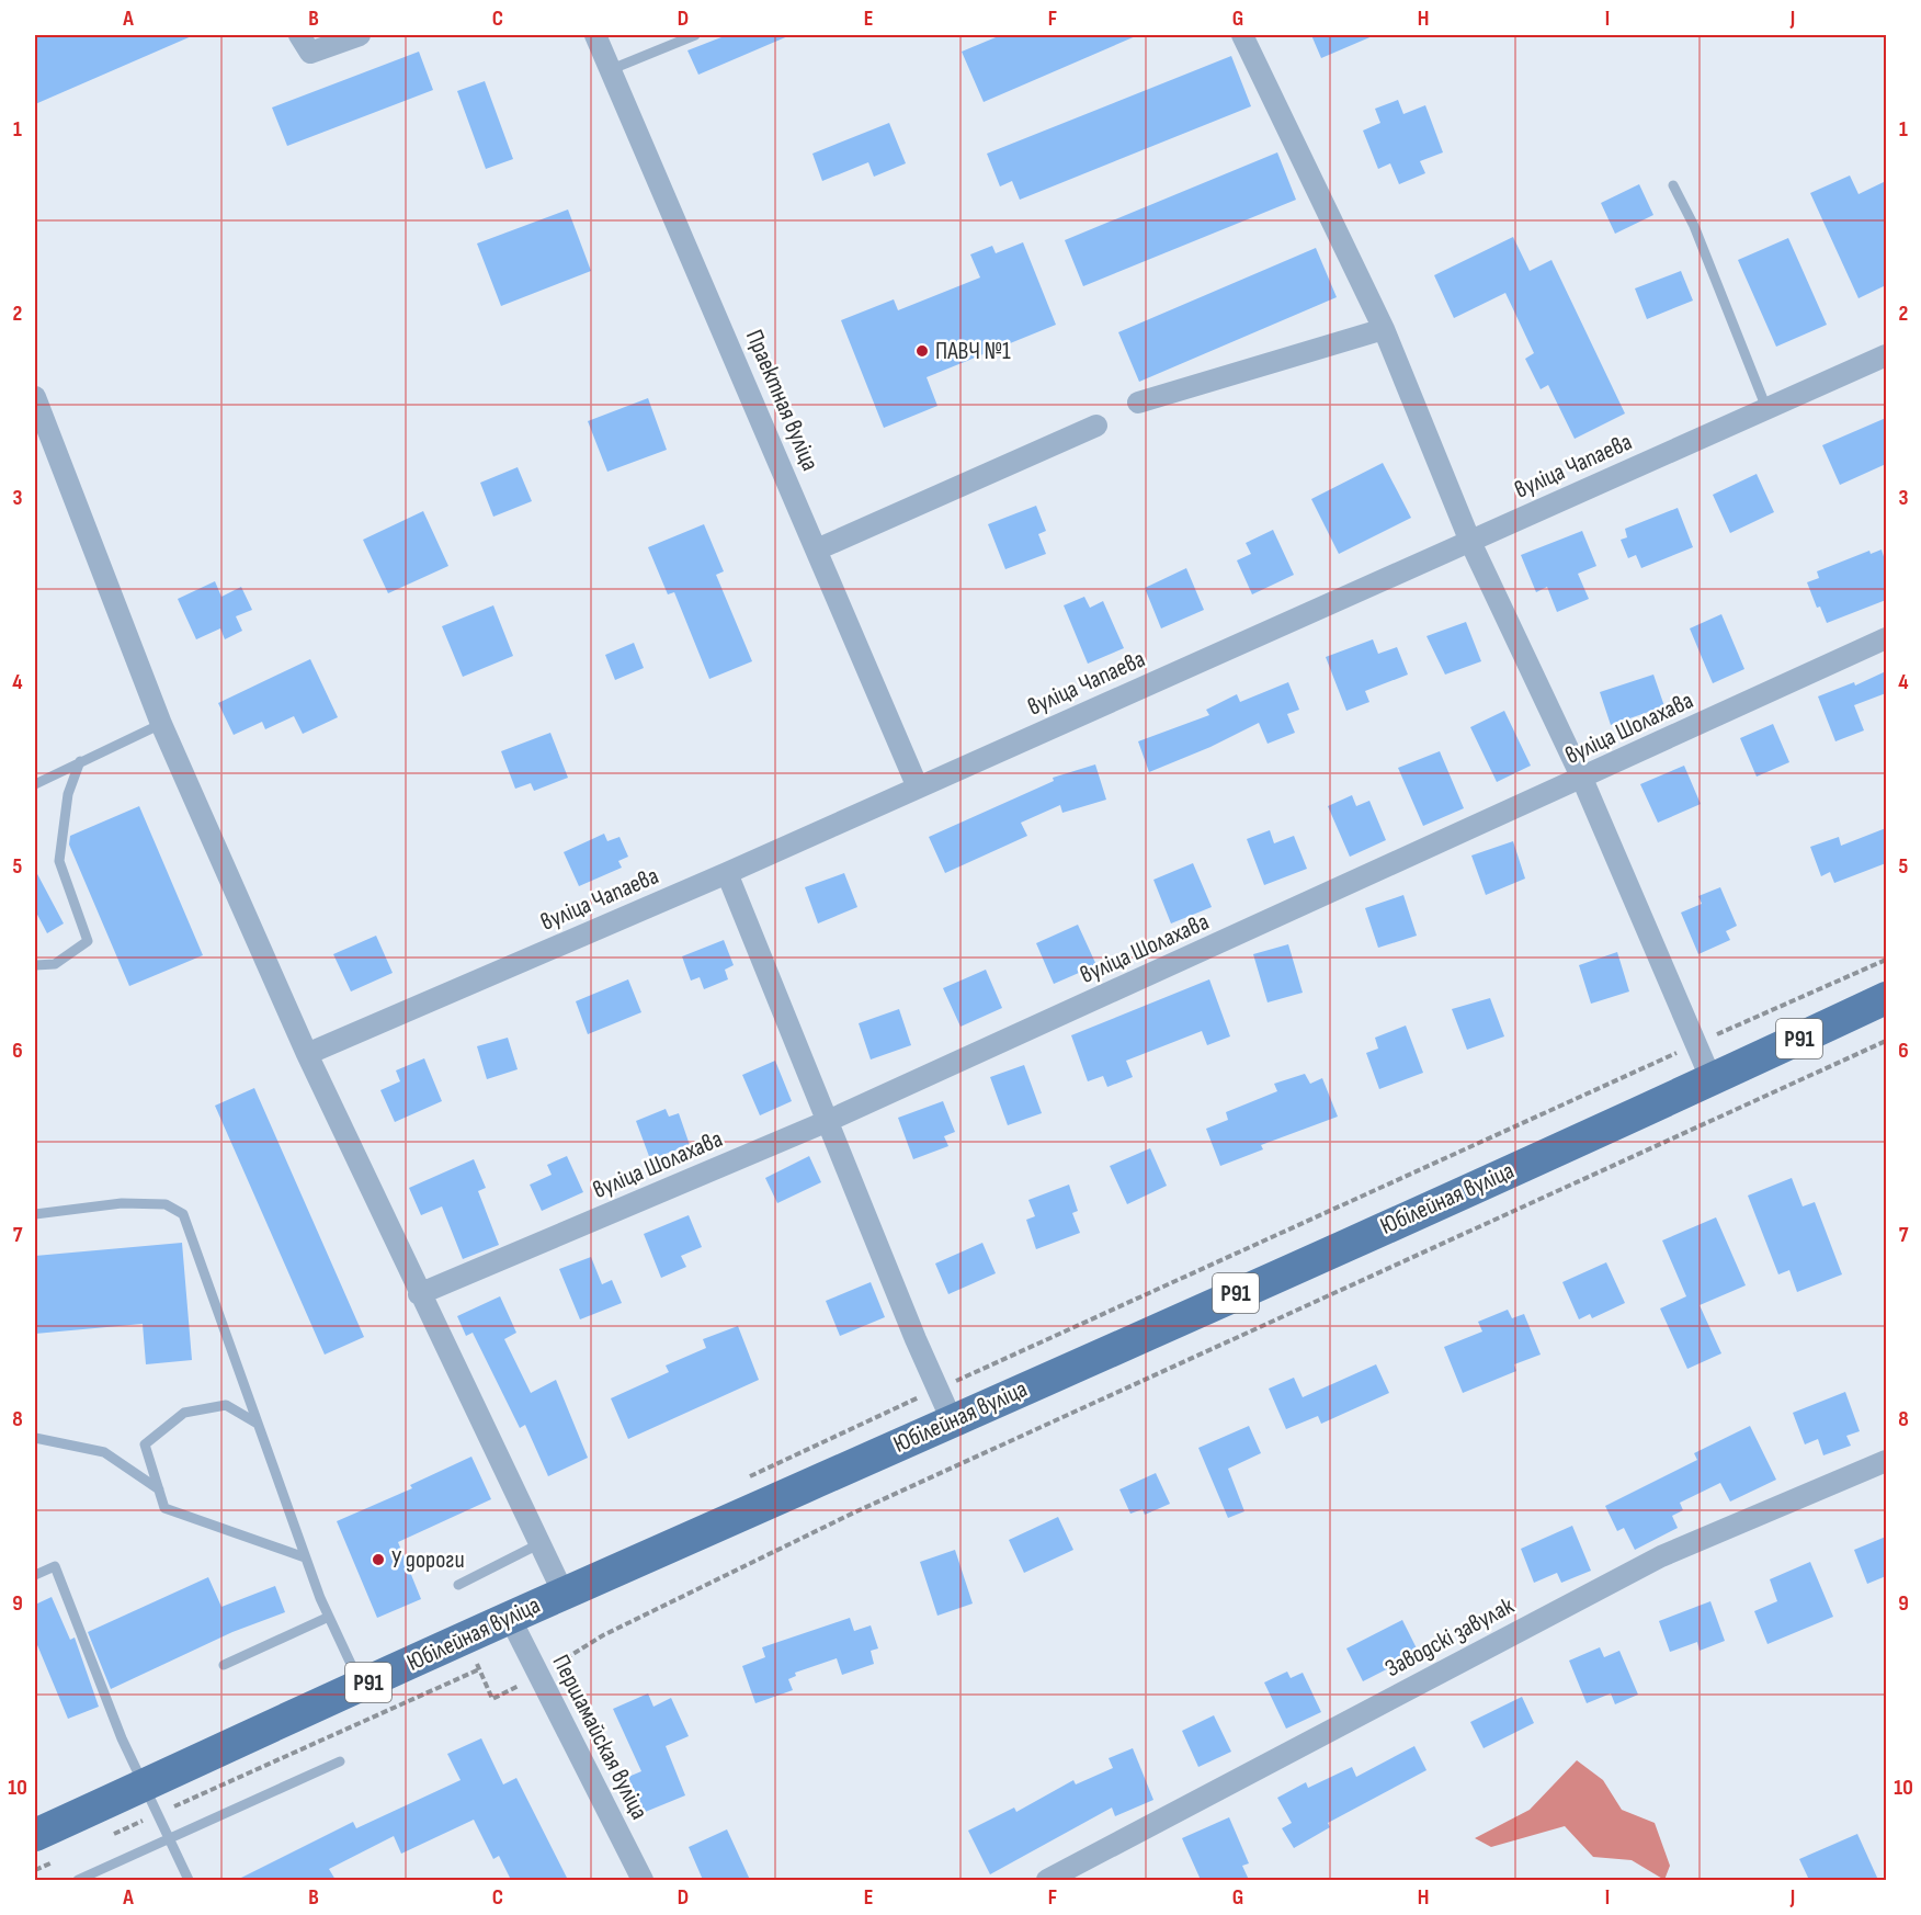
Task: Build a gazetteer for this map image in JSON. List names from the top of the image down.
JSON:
{
  "streets": {
    "main road": ["Р91", "Юбілейная вуліца"],
    "street": [
      "Праектная вуліца",
      "вуліца Чапаева",
      "вуліца Шолахава",
      "Заводскі завулак",
      "Першамайская вуліца"
    ]
  },
  "crossings": [
    ["Праектная вуліца", "вуліца Чапаева"],
    ["Юбілейная вуліца", "Першамайская вуліца"]
  ],
  "places": ["ПАВЧ №1", "У дороги"],
  "grid": {
    "columns": [
      "A",
      "B",
      "C",
      "D",
      "E",
      "F",
      "G",
      "H",
      "I",
      "J"
    ],
    "rows": [
      "1",
      "2",
      "3",
      "4",
      "5",
      "6",
      "7",
      "8",
      "9",
      "10"
    ]
  }
}
